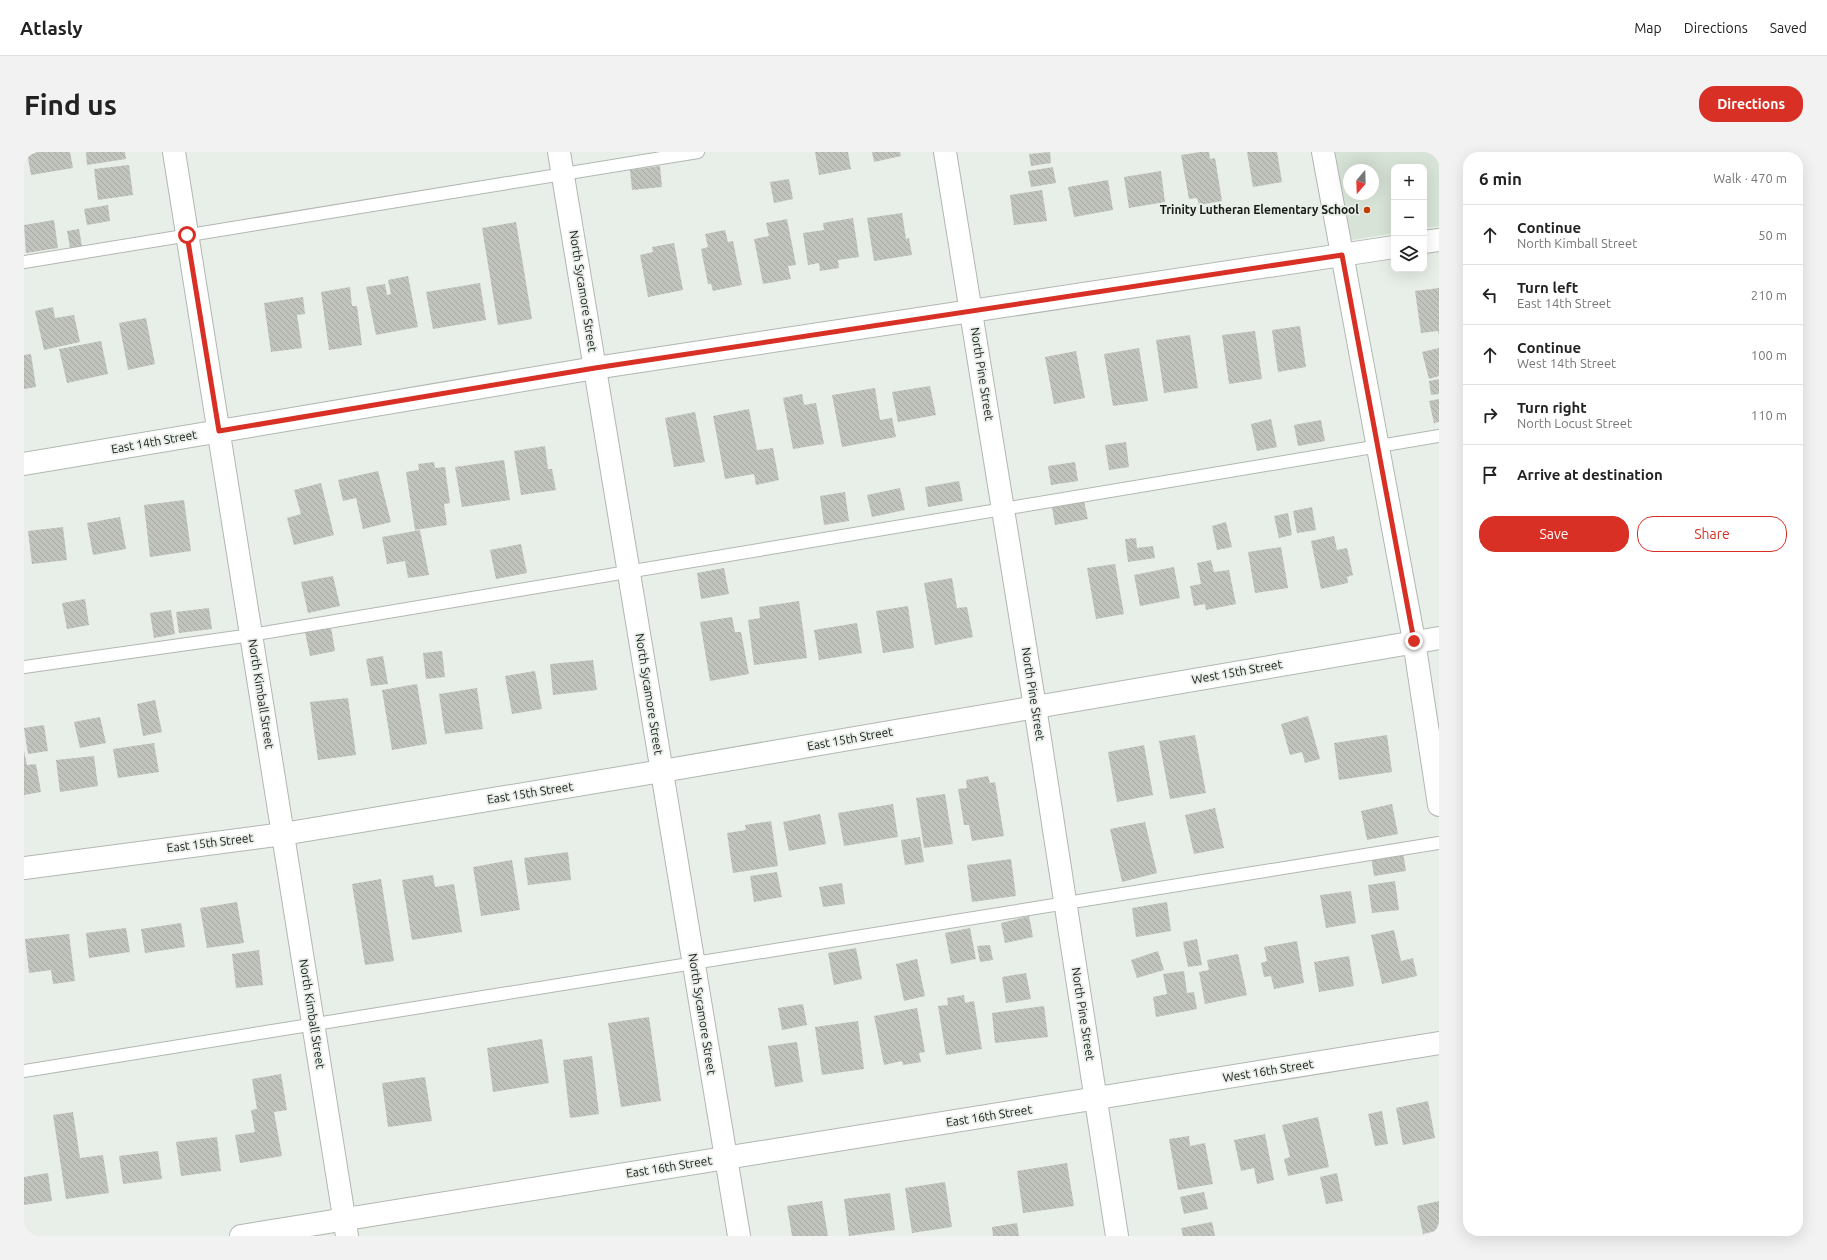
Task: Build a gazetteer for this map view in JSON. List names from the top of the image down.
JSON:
{
  "streets": {
    "street": [
      "North Sycamore Street",
      "North Pine Street",
      "East 14th Street",
      "West 15th Street",
      "North Kimball Street",
      "East 15th Street",
      "West 16th Street",
      "East 16th Street"
    ]
  },
  "crossings": [
    ["North Sycamore Street", "East 14th Street"],
    ["North Sycamore Street", "East 15th Street"],
    ["North Sycamore Street", "East 16th Street"],
    ["North Pine Street", "East 14th Street"],
    ["North Pine Street", "West 15th Street"],
    ["North Pine Street", "East 15th Street"],
    ["North Pine Street", "West 16th Street"],
    ["North Pine Street", "East 16th Street"],
    ["East 14th Street", "North Kimball Street"],
    ["West 15th Street", "East 15th Street"],
    ["North Kimball Street", "East 15th Street"],
    ["North Kimball Street", "East 16th Street"],
    ["West 16th Street", "East 16th Street"]
  ],
  "places": ["Trinity Lutheran Elementary School"],
  "north": "bottom",
  "page": {
    "header": "Atlasly",
    "nav": ["Map", "Directions", "Saved"],
    "buttons": [
      "Directions",
      ["Save", "Share"]
    ],
    "title": "Find us",
    "heading": ["6 min", "Walk · 470 m"],
    "map_buttons": ["+", "−"],
    "list": [
      ["Continue", "North Kimball Street", "50 m"],
      ["Turn left", "East 14th Street", "210 m"],
      ["Continue", "West 14th Street", "100 m"],
      ["Turn right", "North Locust Street", "110 m"],
      "Arrive at destination"
    ]
  }
}
